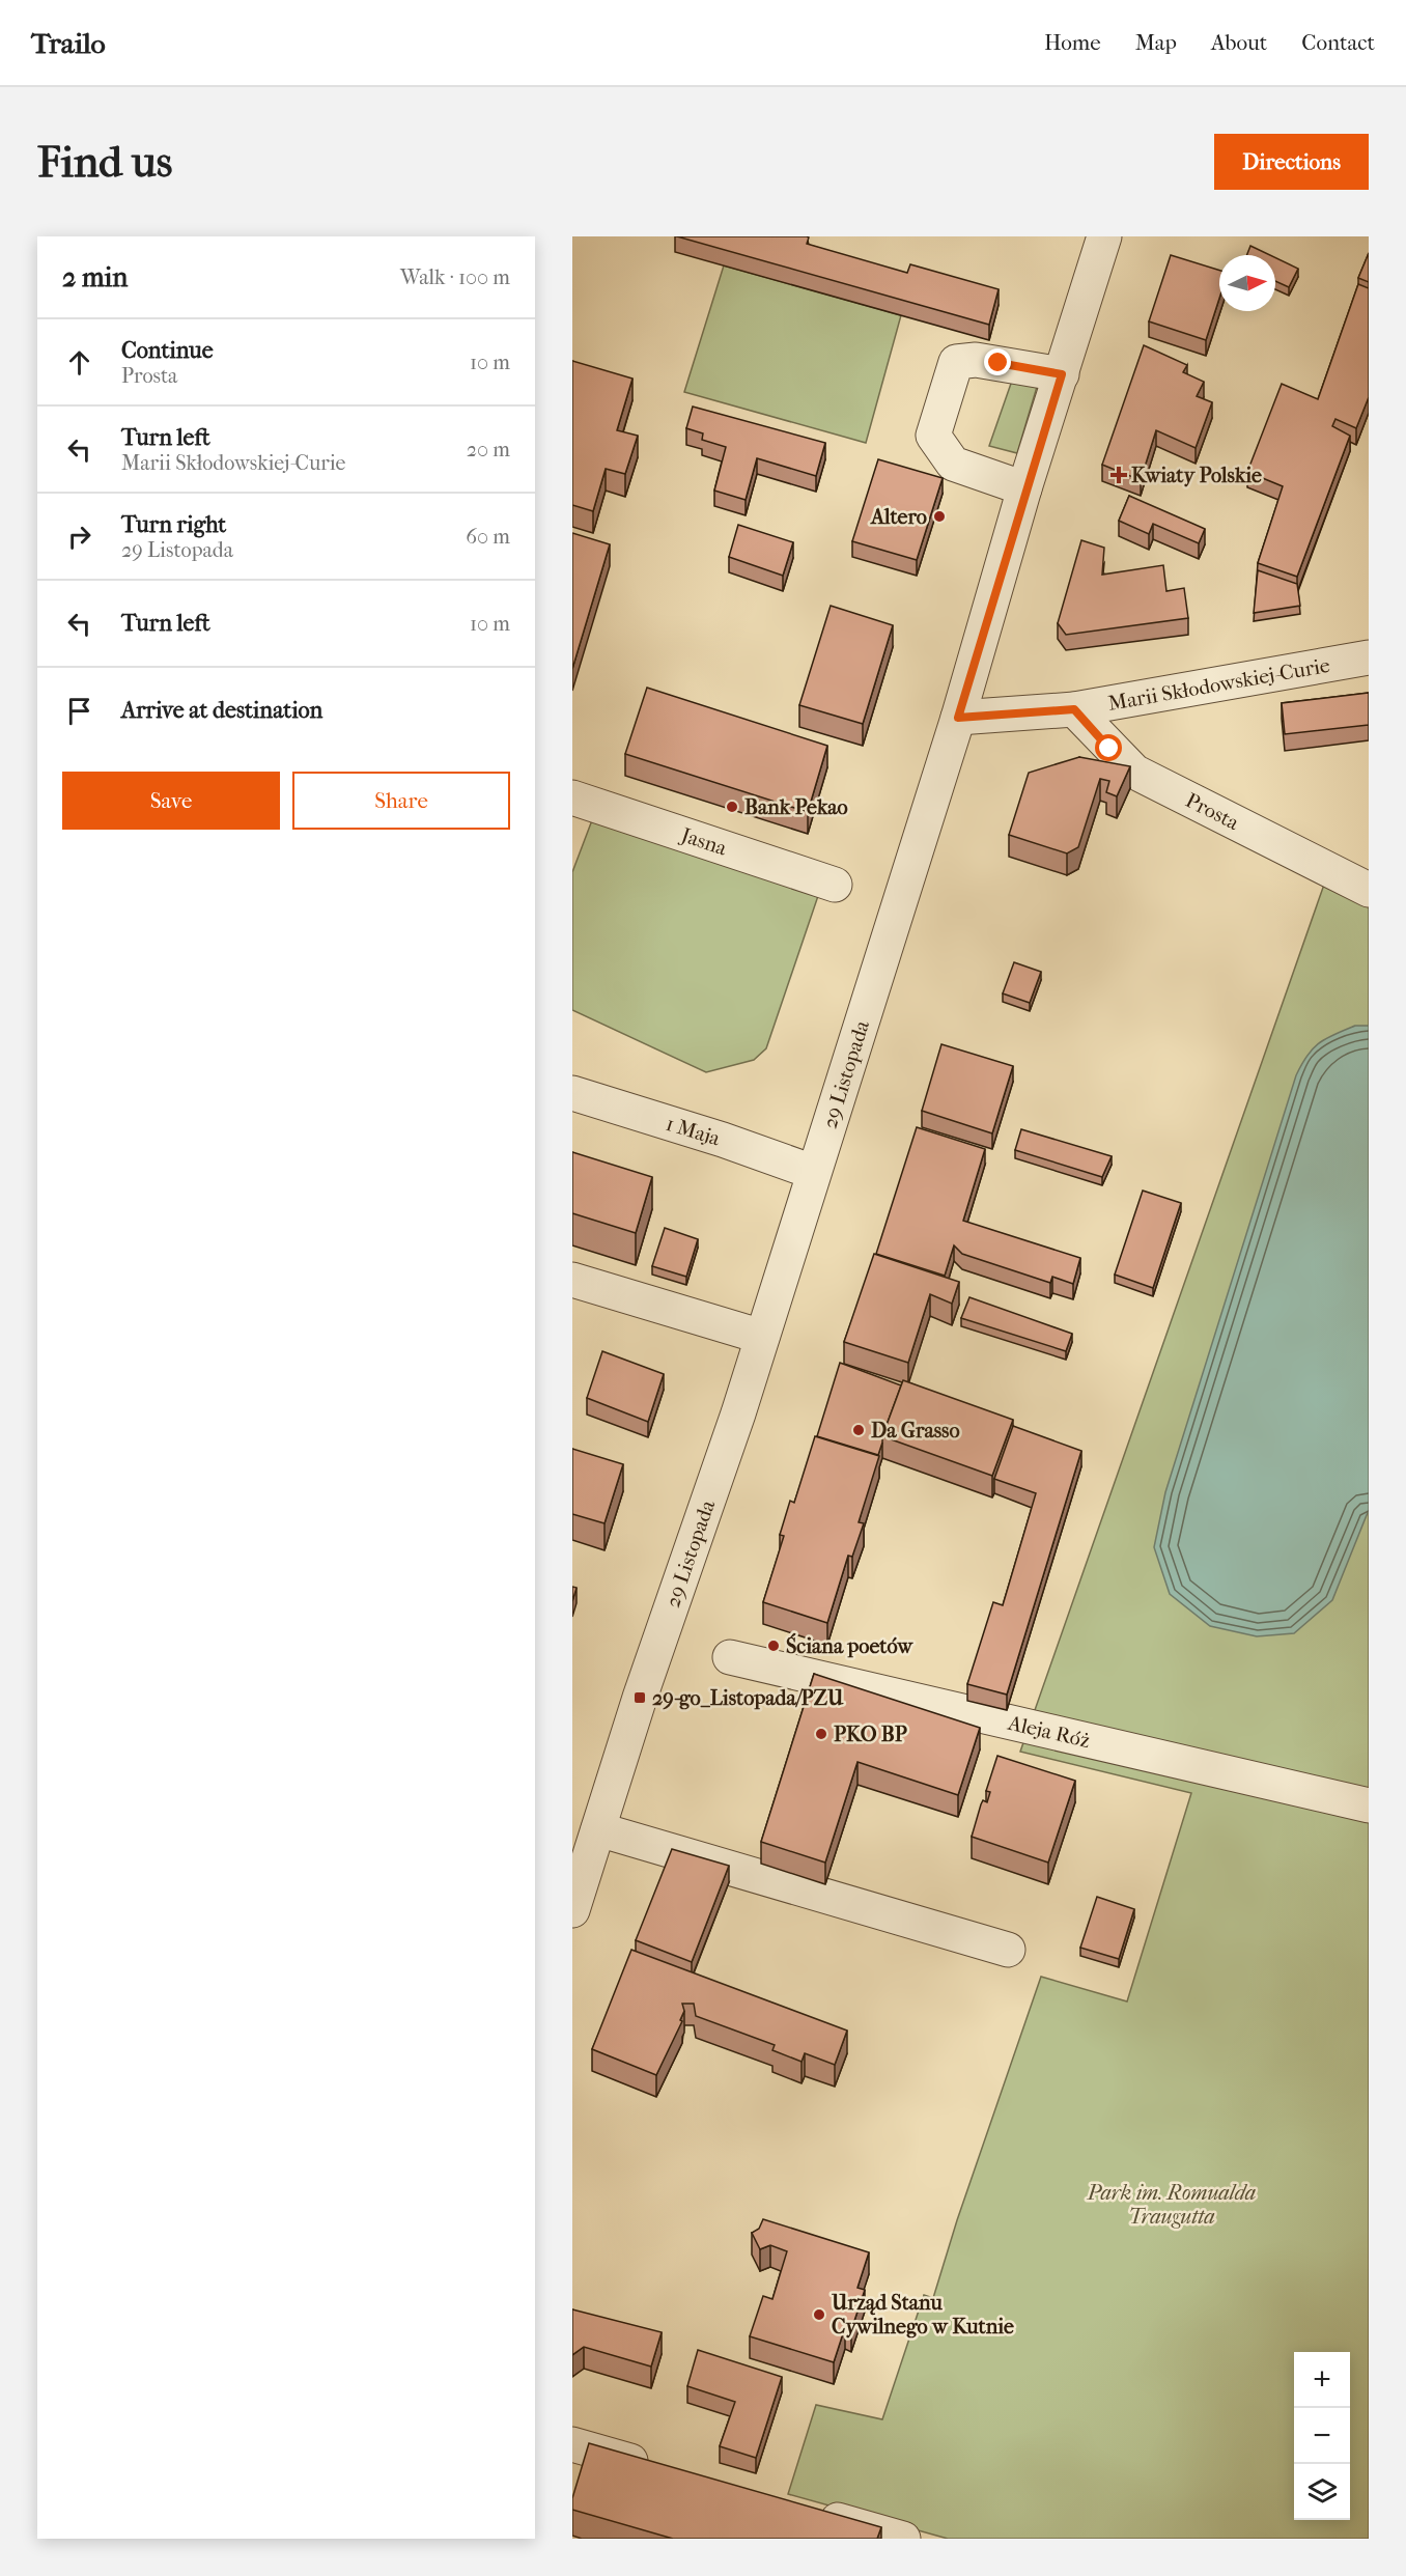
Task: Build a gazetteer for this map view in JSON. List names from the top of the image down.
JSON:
{
  "streets": {
    "street": [
      "Marii Skłodowskiej-Curie",
      "Prosta",
      "Jasna",
      "29 Listopada",
      "1 Maja",
      "Aleja Róż"
    ]
  },
  "crossings": [
    ["Marii Skłodowskiej-Curie", "Prosta"],
    ["Marii Skłodowskiej-Curie", "29 Listopada"],
    ["29 Listopada", "1 Maja"]
  ],
  "parks": ["Park im. Romualda Traugutta"],
  "places": {
    "health": ["Kwiaty Polskie"],
    "other": [
      "Altero",
      "Bank Pekao",
      "Da Grasso",
      "Ściana poetów",
      "PKO BP",
      "Urząd Stanu Cywilnego w Kutnie"
    ],
    "transit": ["29-go_Listopada/PZU"]
  },
  "north": "right",
  "page": {
    "header": "Trailo",
    "nav": [
      "Home",
      "Map",
      "About",
      "Contact"
    ],
    "buttons": [
      "Directions",
      ["Save", "Share"]
    ],
    "title": "Find us",
    "heading": ["2 min", "Walk · 100 m"],
    "list": [
      ["Continue", "Prosta", "10 m"],
      ["Turn left", "Marii Skłodowskiej-Curie", "20 m"],
      ["Turn right", "29 Listopada", "60 m"],
      ["Turn left", "10 m"],
      "Arrive at destination"
    ],
    "map_buttons": ["+", "−"]
  }
}
